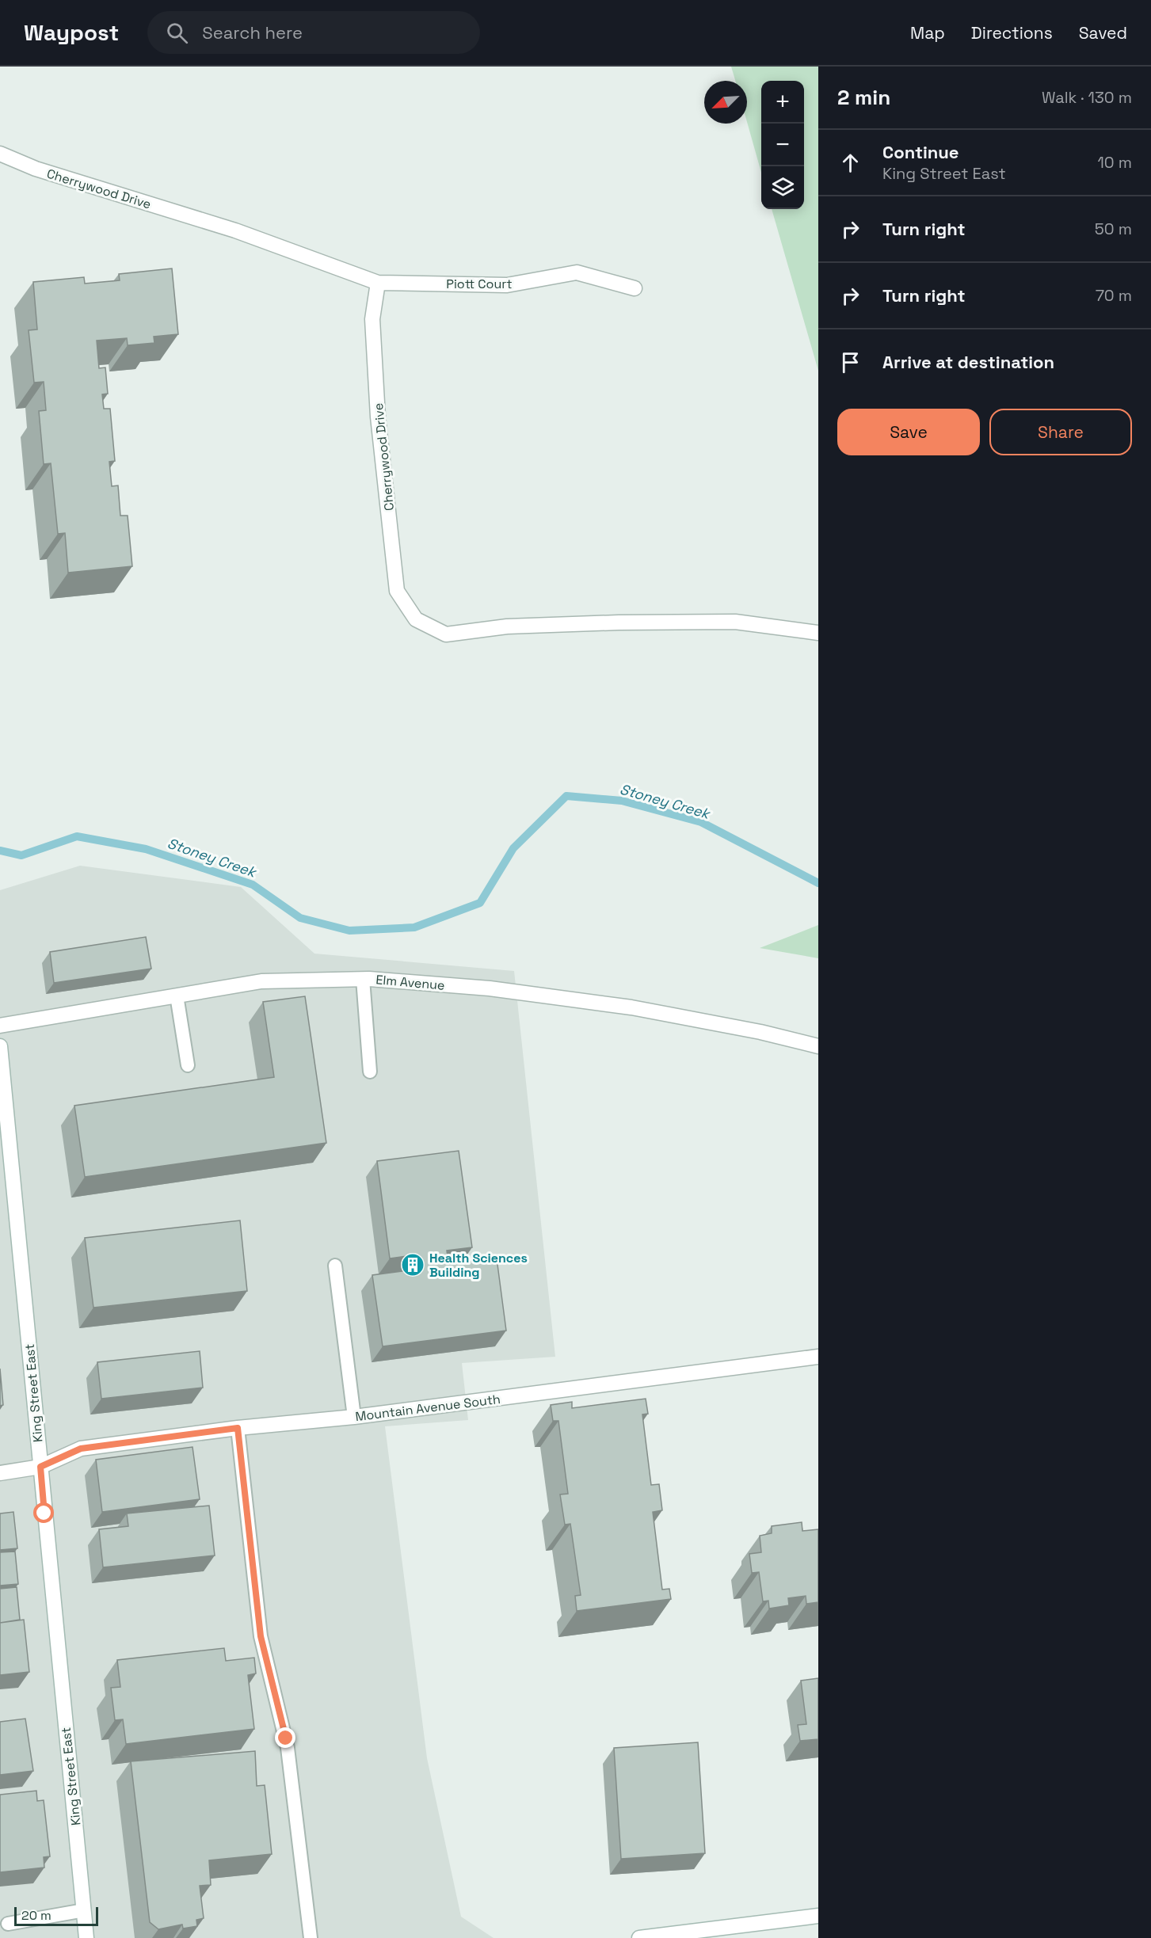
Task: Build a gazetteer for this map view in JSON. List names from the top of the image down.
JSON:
{
  "streets": {
    "street": [
      "Cherrywood Drive",
      "Piott Court",
      "Elm Avenue",
      "King Street East",
      "Mountain Avenue South"
    ]
  },
  "crossings": [
    ["Cherrywood Drive", "Piott Court"],
    ["King Street East", "Mountain Avenue South"]
  ],
  "water": ["Stoney Creek"],
  "places": {
    "building": ["Health Sciences Building"]
  },
  "scale_bar": "20 m",
  "north": "bottom left",
  "page": {
    "header": "Waypost",
    "search": "Search here",
    "nav": ["Map", "Directions", "Saved"],
    "heading": ["2 min", "Walk · 130 m"],
    "map_buttons": ["+", "−"],
    "list": [
      ["Continue", "King Street East", "10 m"],
      ["Turn right", "50 m"],
      ["Turn right", "70 m"],
      "Arrive at destination"
    ],
    "buttons": ["Save", "Share"],
    "scale": "20 m"
  }
}
